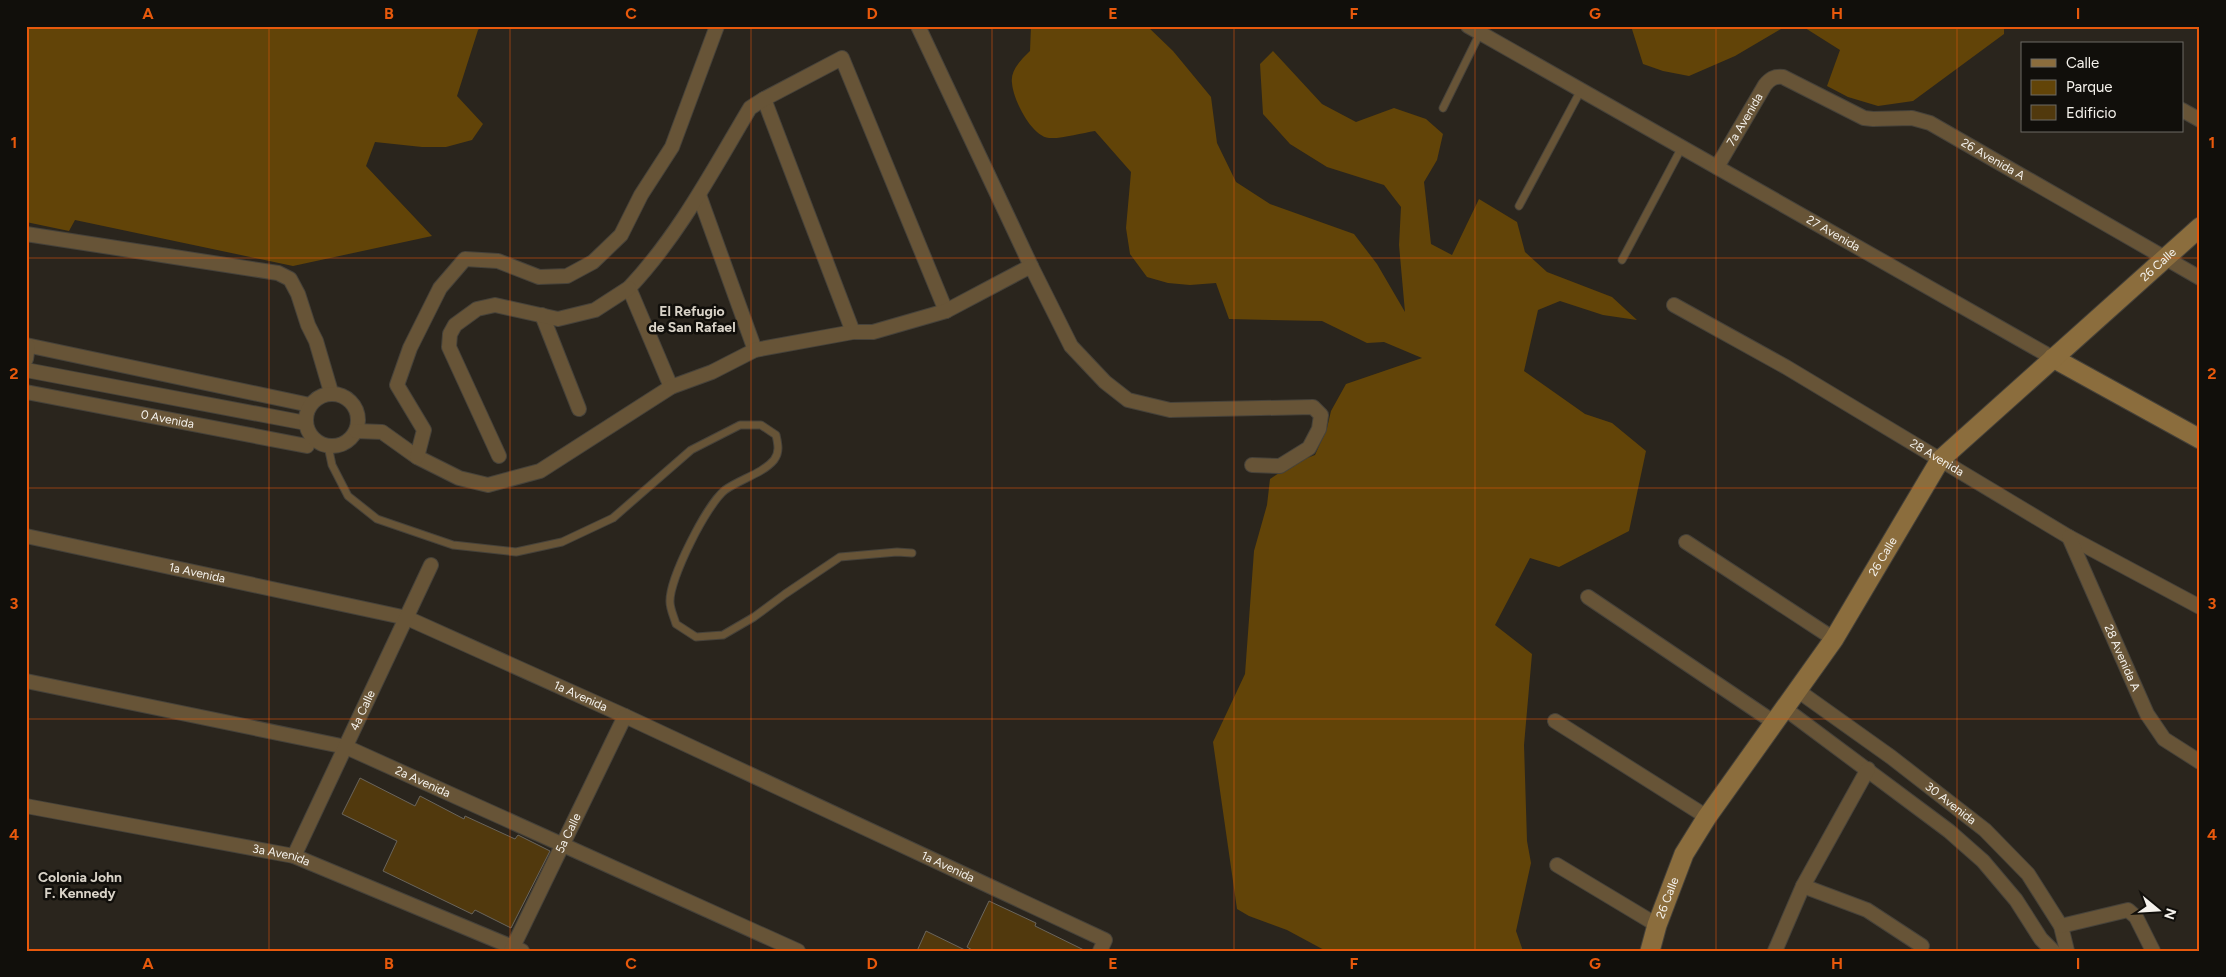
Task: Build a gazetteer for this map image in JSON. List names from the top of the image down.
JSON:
{
  "streets": {
    "street": [
      "7a Avenida",
      "26 Avenida A",
      "27 Avenida",
      "26 Calle",
      "0 Avenida",
      "28 Avenida",
      "1a Avenida",
      "28 Avenida A",
      "4a Calle",
      "2a Avenida",
      "30 Avenida",
      "5a Calle",
      "3a Avenida"
    ]
  },
  "crossings": [
    ["7a Avenida", "26 Avenida A"],
    ["7a Avenida", "27 Avenida"],
    ["26 Avenida A", "26 Calle"],
    ["27 Avenida", "26 Calle"],
    ["26 Calle", "28 Avenida"],
    ["26 Calle", "30 Avenida"],
    ["28 Avenida", "28 Avenida A"],
    ["1a Avenida", "4a Calle"],
    ["1a Avenida", "5a Calle"],
    ["4a Calle", "2a Avenida"],
    ["4a Calle", "3a Avenida"],
    ["2a Avenida", "5a Calle"],
    ["5a Calle", "3a Avenida"]
  ],
  "districts": ["El Refugio de San Rafael", "Colonia John F. Kennedy"],
  "legend": ["Calle", "Parque", "Edificio"],
  "north": "right",
  "grid": {
    "columns": [
      "A",
      "B",
      "C",
      "D",
      "E",
      "F",
      "G",
      "H",
      "I"
    ],
    "rows": [
      "1",
      "2",
      "3",
      "4"
    ]
  }
}
